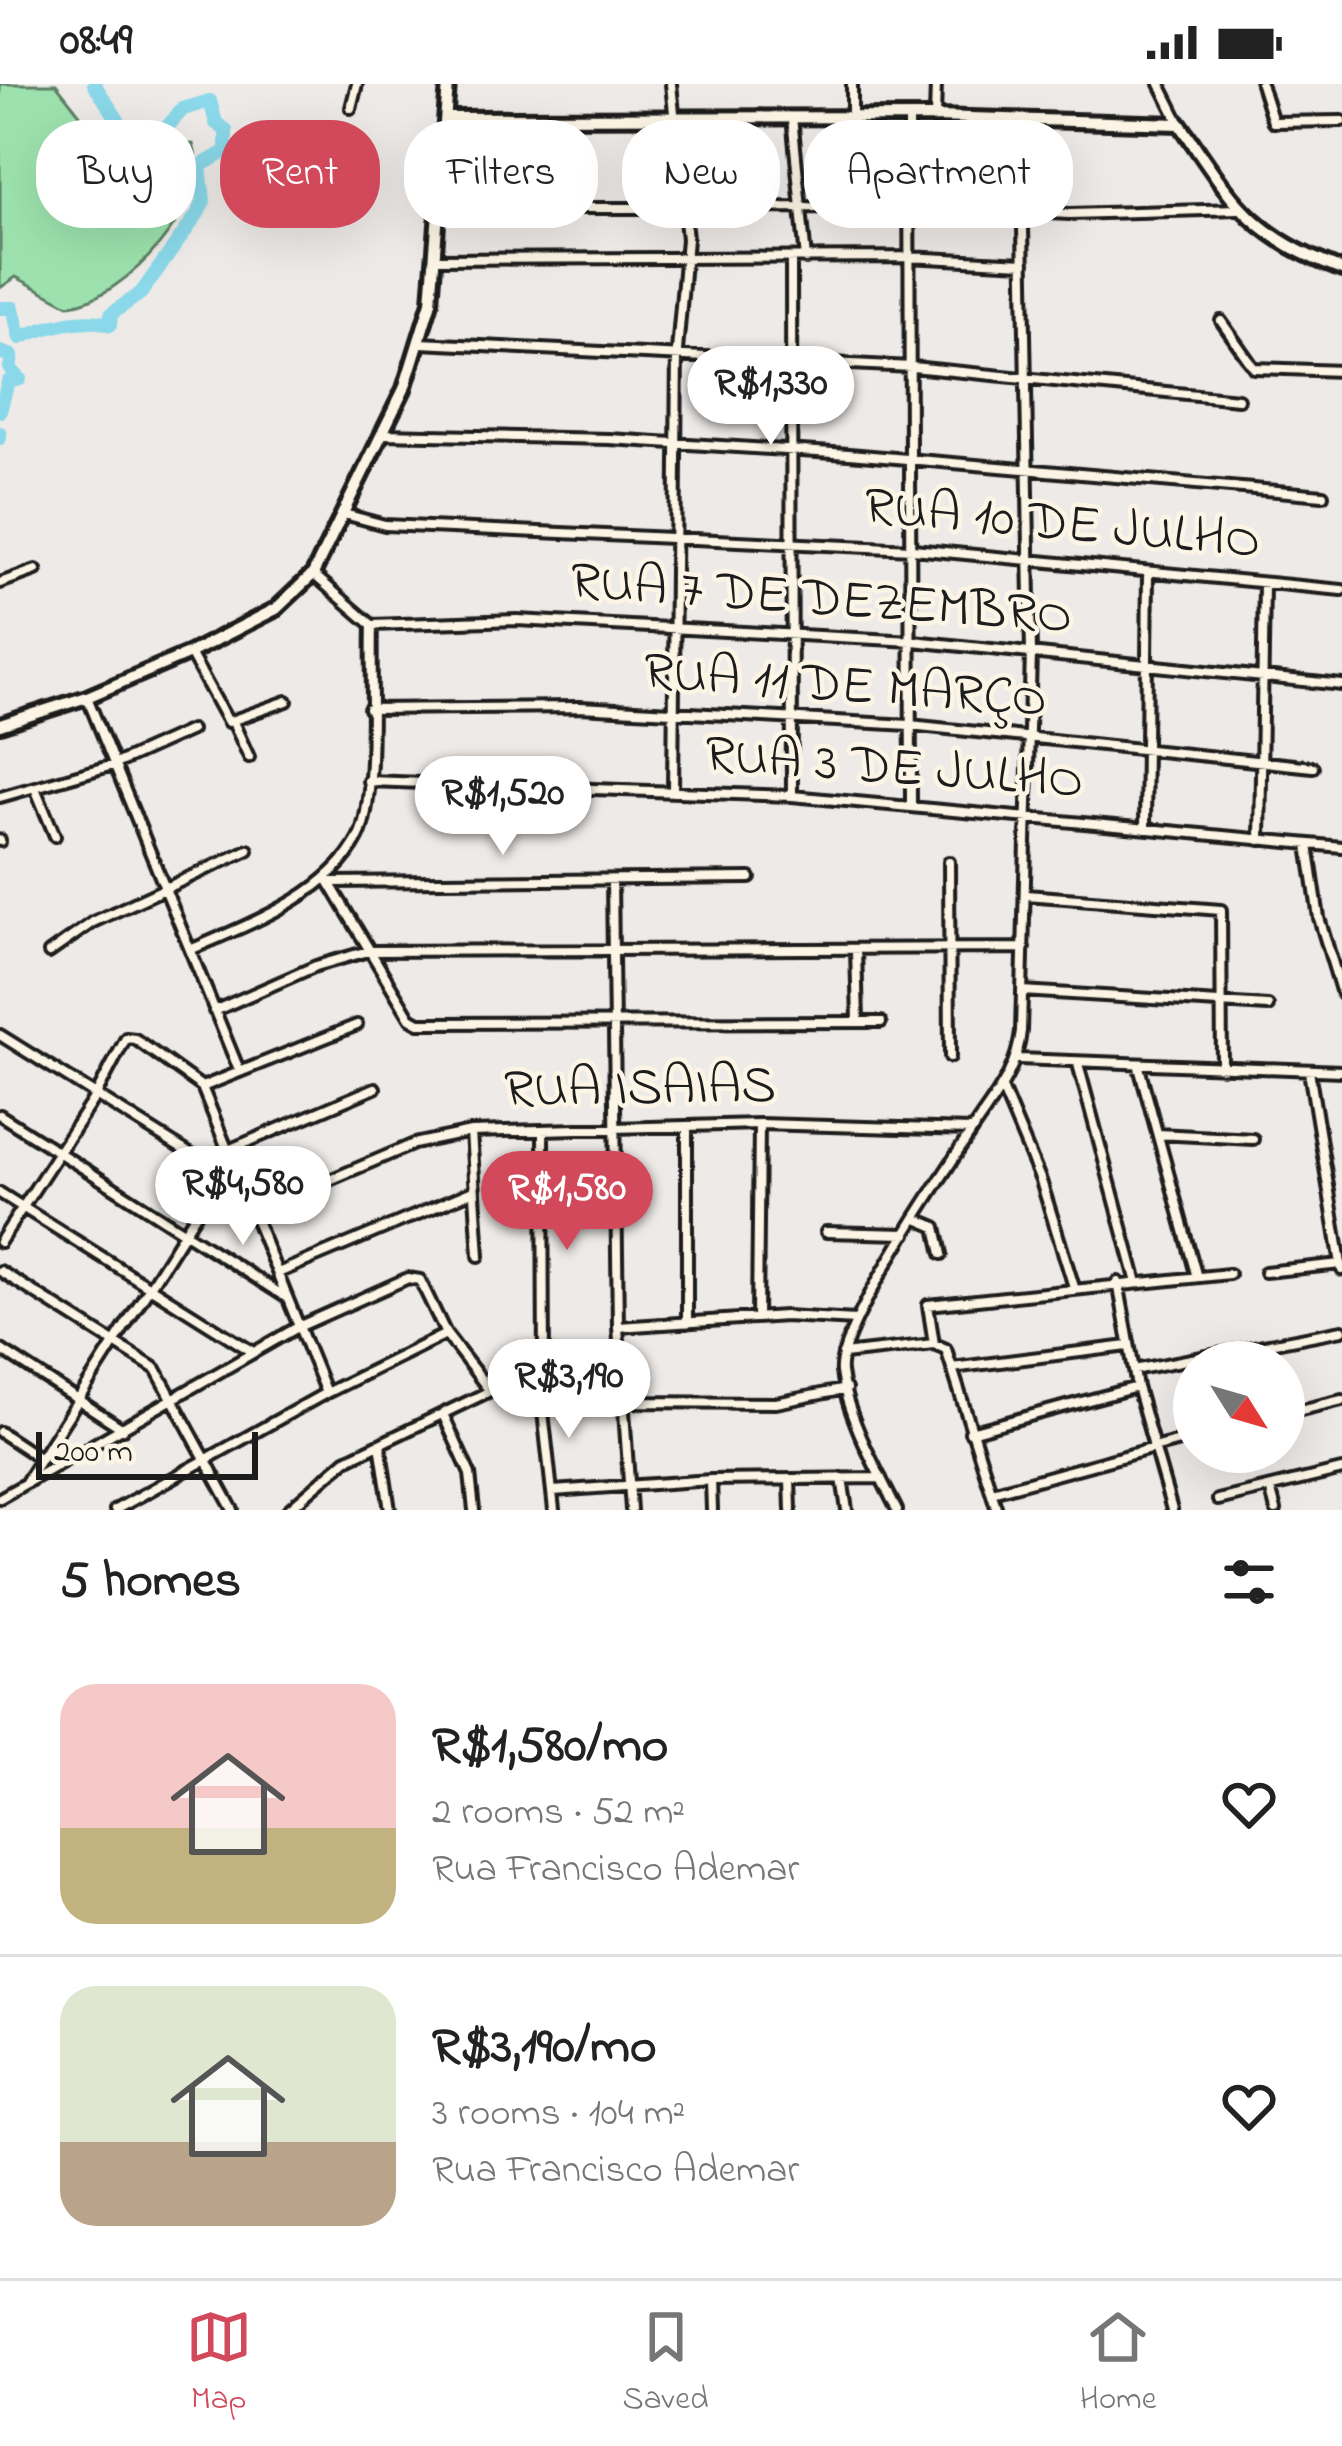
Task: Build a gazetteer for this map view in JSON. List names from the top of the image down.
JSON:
{
  "streets": {
    "street": [
      "RUA 10 DE JULHO",
      "RUA 7 DE DEZEMBRO",
      "RUA 11 DE MARÇO",
      "RUA 3 DE JULHO",
      "RUA ISAIAS"
    ]
  },
  "scale_bar": "200 m",
  "north": "bottom right",
  "page": {
    "status": "08:49",
    "chip": [
      "Buy",
      "Rent",
      "Filters",
      "New",
      "Apartment"
    ],
    "price": [
      "R$1,330",
      "R$1,520",
      "R$4,580",
      "R$1,580",
      "R$3,190"
    ],
    "scale": "200 m",
    "heading": "5 homes",
    "list": [
      {
        "name": "R$1,580/mo",
        "note": "2 rooms · 52 m² · Rua Francisco Ademar"
      },
      {
        "name": "R$3,190/mo",
        "note": "3 rooms · 104 m² · Rua Francisco Ademar"
      }
    ],
    "tabs": ["Map", "Saved", "Home"]
  }
}
